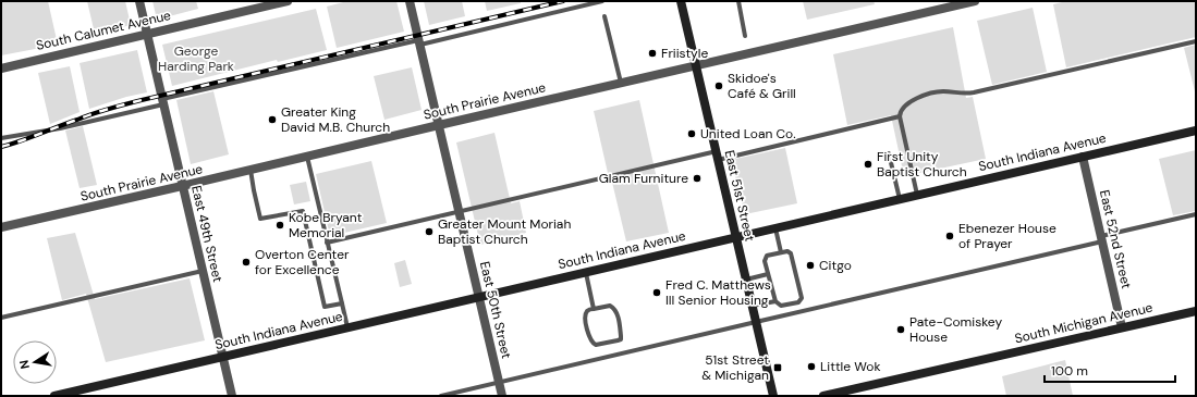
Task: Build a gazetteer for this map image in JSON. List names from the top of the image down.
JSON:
{
  "streets": {
    "street": [
      "South Calumet Avenue",
      "South Prairie Avenue",
      "South Indiana Avenue",
      "East 51st Street",
      "East 49th Street",
      "East 52nd Street",
      "East 50th Street",
      "South Michigan Avenue"
    ]
  },
  "crossings": [
    ["South Calumet Avenue", "East 49th Street"],
    ["South Prairie Avenue", "East 51st Street"],
    ["South Prairie Avenue", "East 49th Street"],
    ["South Prairie Avenue", "East 50th Street"],
    ["South Indiana Avenue", "East 51st Street"],
    ["South Indiana Avenue", "East 49th Street"],
    ["South Indiana Avenue", "East 52nd Street"],
    ["South Indiana Avenue", "East 50th Street"],
    ["East 52nd Street", "South Michigan Avenue"]
  ],
  "parks": ["George Harding Park"],
  "places": {
    "other": [
      "Friistyle",
      "Skidoe's Café & Grill",
      "Greater King David M.B. Church",
      "United Loan Co.",
      "First Unity Baptist Church",
      "Glam Furniture",
      "Kobe Bryant Memorial",
      "Greater Mount Moriah Baptist Church",
      "Ebenezer House of Prayer",
      "Overton Center for Excellence",
      "Citgo",
      "Fred C. Matthews III Senior Housing",
      "Pate-Comiskey House",
      "Little Wok"
    ],
    "transit": ["51st Street & Michigan"]
  },
  "scale_bar": "100 m",
  "north": "left"
}
